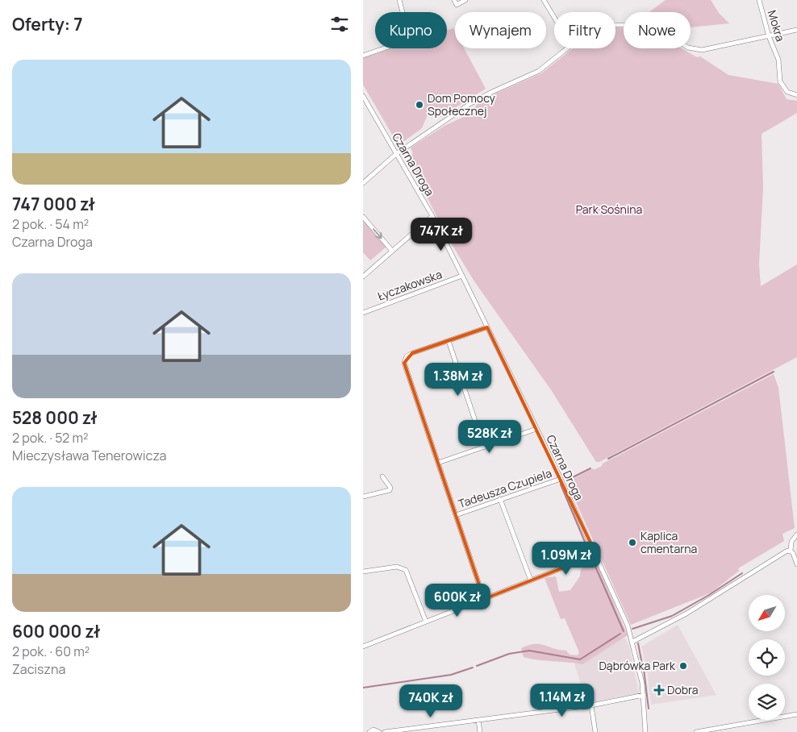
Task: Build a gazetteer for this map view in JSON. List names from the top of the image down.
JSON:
{
  "streets": {
    "street": [
      "Mokra",
      "Czarna Droga",
      "Łyczakowska",
      "Tadeusza Czupiela"
    ]
  },
  "crossings": [
    ["Czarna Droga", "Łyczakowska"],
    ["Czarna Droga", "Tadeusza Czupiela"]
  ],
  "parks": ["Park Sośnina"],
  "places": {
    "other": ["Dom Pomocy Społecznej", "Kaplica cmentarna", "Dąbrówka Park"],
    "health": ["Dobra"]
  },
  "north": "bottom left",
  "page": {
    "heading": "Oferty: 7",
    "chip": [
      "Kupno",
      "Wynajem",
      "Filtry",
      "Nowe"
    ],
    "list": [
      {
        "name": "747 000 zł",
        "note": "2 pok. · 54 m² · Czarna Droga"
      },
      {
        "name": "528 000 zł",
        "note": "2 pok. · 52 m² · Mieczysława Tenerowicza"
      },
      {
        "name": "600 000 zł",
        "note": "2 pok. · 60 m² · Zaciszna"
      }
    ],
    "price": [
      "747K zł",
      "1.38M zł",
      "528K zł",
      "1.09M zł",
      "600K zł",
      "1.14M zł",
      "740K zł"
    ]
  }
}
